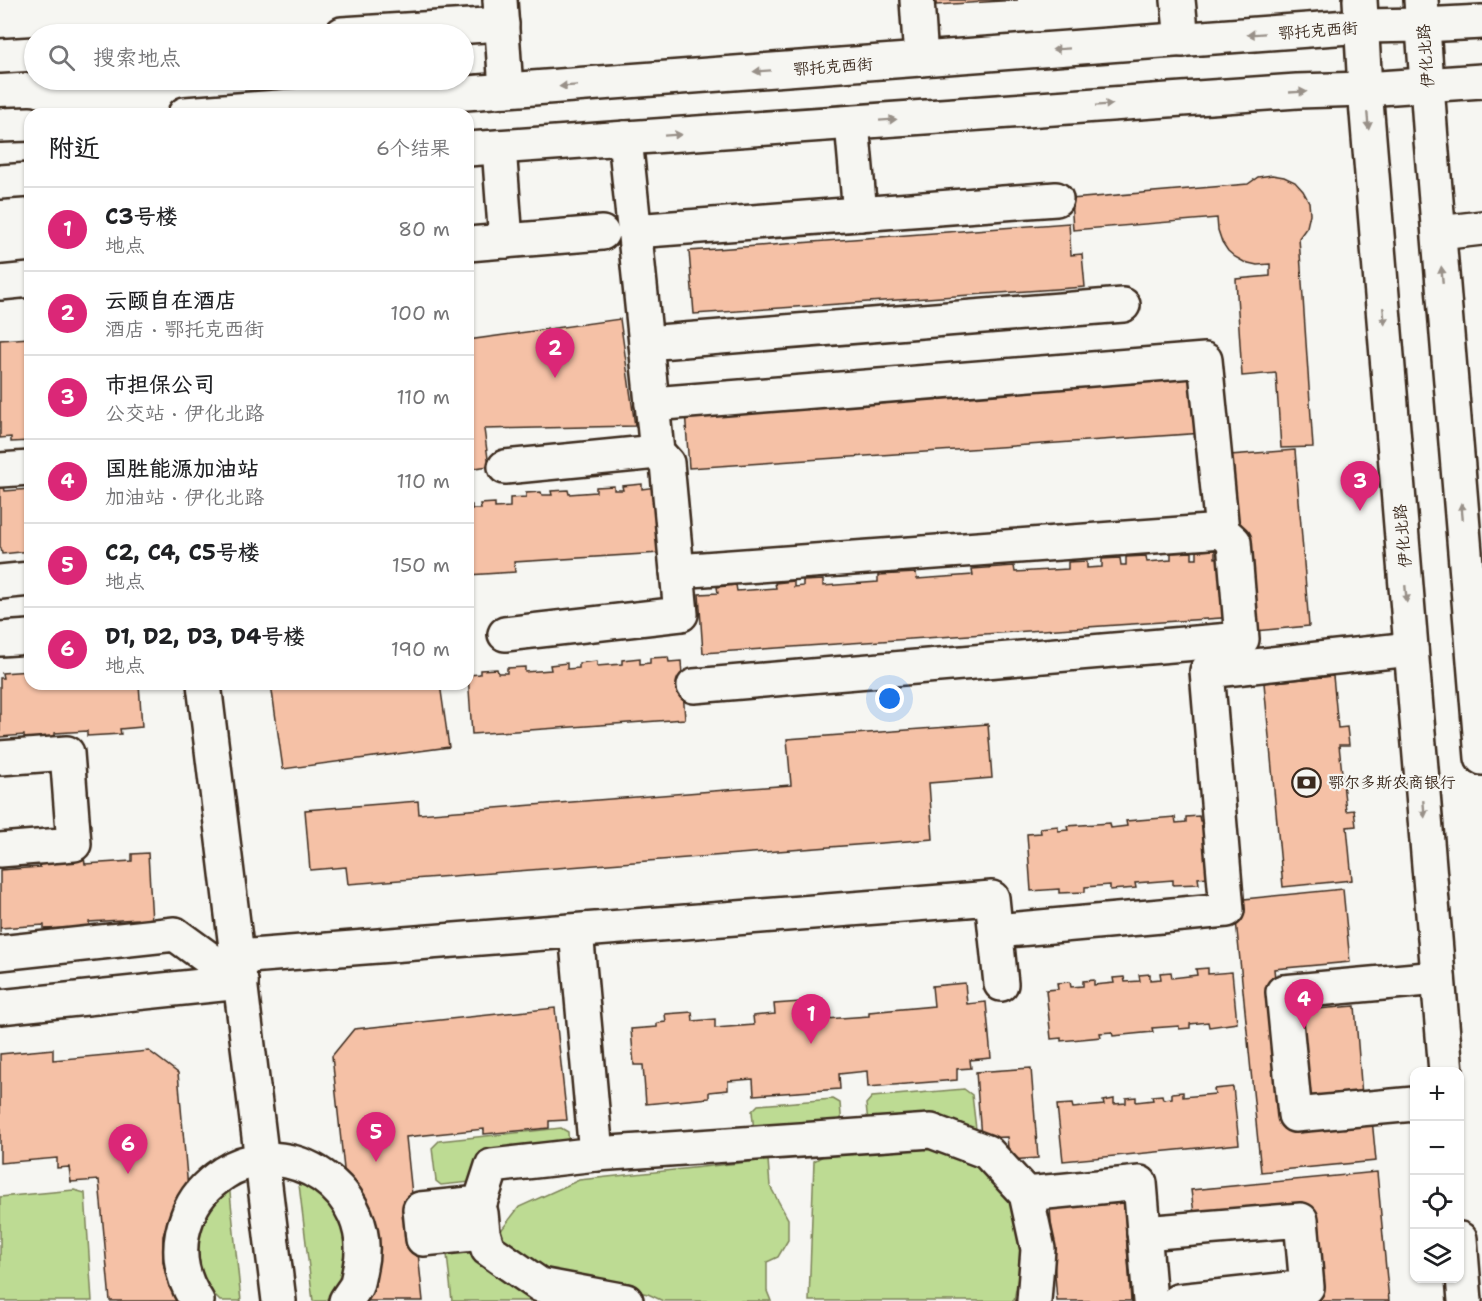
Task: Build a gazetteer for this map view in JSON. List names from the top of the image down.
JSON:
{
  "streets": {
    "main road": ["鄂托克西街", "伊化北路"]
  },
  "crossings": [
    ["鄂托克西街", "伊化北路"]
  ],
  "places": {
    "bank": ["鄂尔多斯农商银行"]
  },
  "page": {
    "search": "搜索地点",
    "heading": ["附近", "6个结果"],
    "list": [
      {
        "mark": "1",
        "name": "C3号楼",
        "note": "地点",
        "value": "80 m"
      },
      {
        "mark": "2",
        "name": "云颐自在酒店",
        "note": "酒店 · 鄂托克西街",
        "value": "100 m"
      },
      {
        "mark": "3",
        "name": "市担保公司",
        "note": "公交站 · 伊化北路",
        "value": "110 m"
      },
      {
        "mark": "4",
        "name": "国胜能源加油站",
        "note": "加油站 · 伊化北路",
        "value": "110 m"
      },
      {
        "mark": "5",
        "name": "C2, C4, C5号楼",
        "note": "地点",
        "value": "150 m"
      },
      {
        "mark": "6",
        "name": "D1, D2, D3, D4号楼",
        "note": "地点",
        "value": "190 m"
      }
    ],
    "pins": [
      "2",
      "3",
      "4",
      "1",
      "5",
      "6"
    ],
    "map_buttons": ["+", "−"]
  }
}
